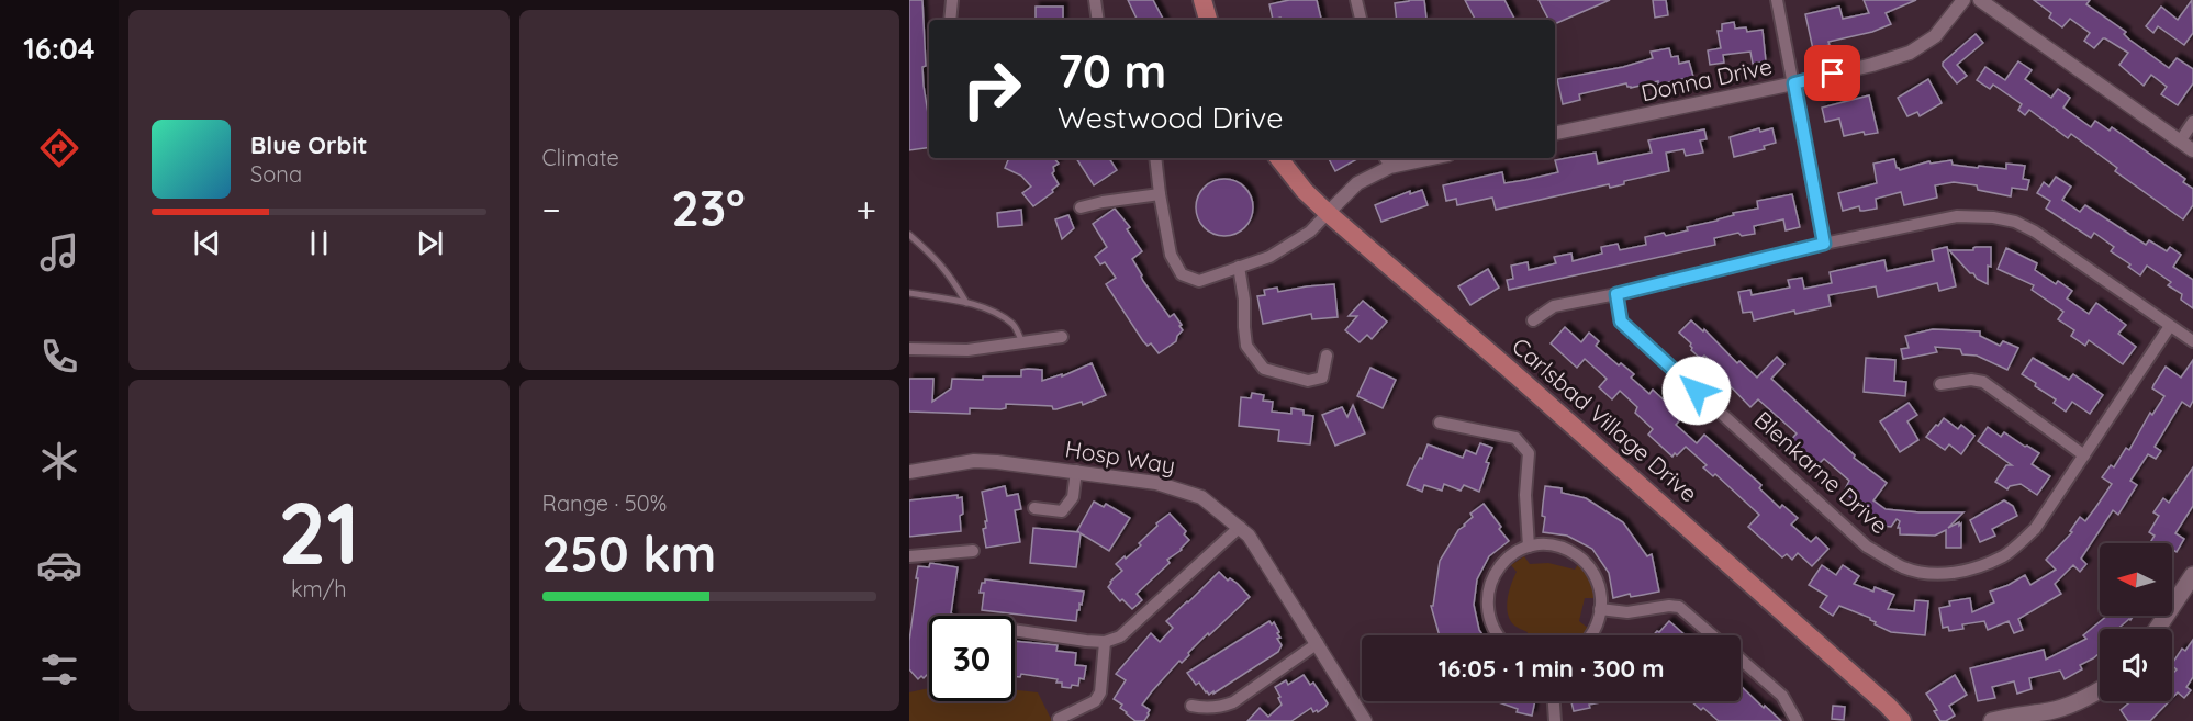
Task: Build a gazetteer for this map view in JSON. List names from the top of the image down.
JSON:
{
  "streets": {
    "main road": ["Carlsbad Village Drive"],
    "street": ["Donna Drive", "Hosp Way", "Blenkarne Drive"]
  },
  "north": "left",
  "page": {
    "tabs": "16:04",
    "tile": [
      "Climate",
      ["21", "km/h"],
      ["Range · 50%", "250 km"]
    ],
    "turn": ["70 m", "Westwood Drive"],
    "song": ["Blue Orbit", "Sona"],
    "heat": ["−", "23°", "+"],
    "limit": "30",
    "trip": "16:05 · 1 min · 300 m"
  }
}
